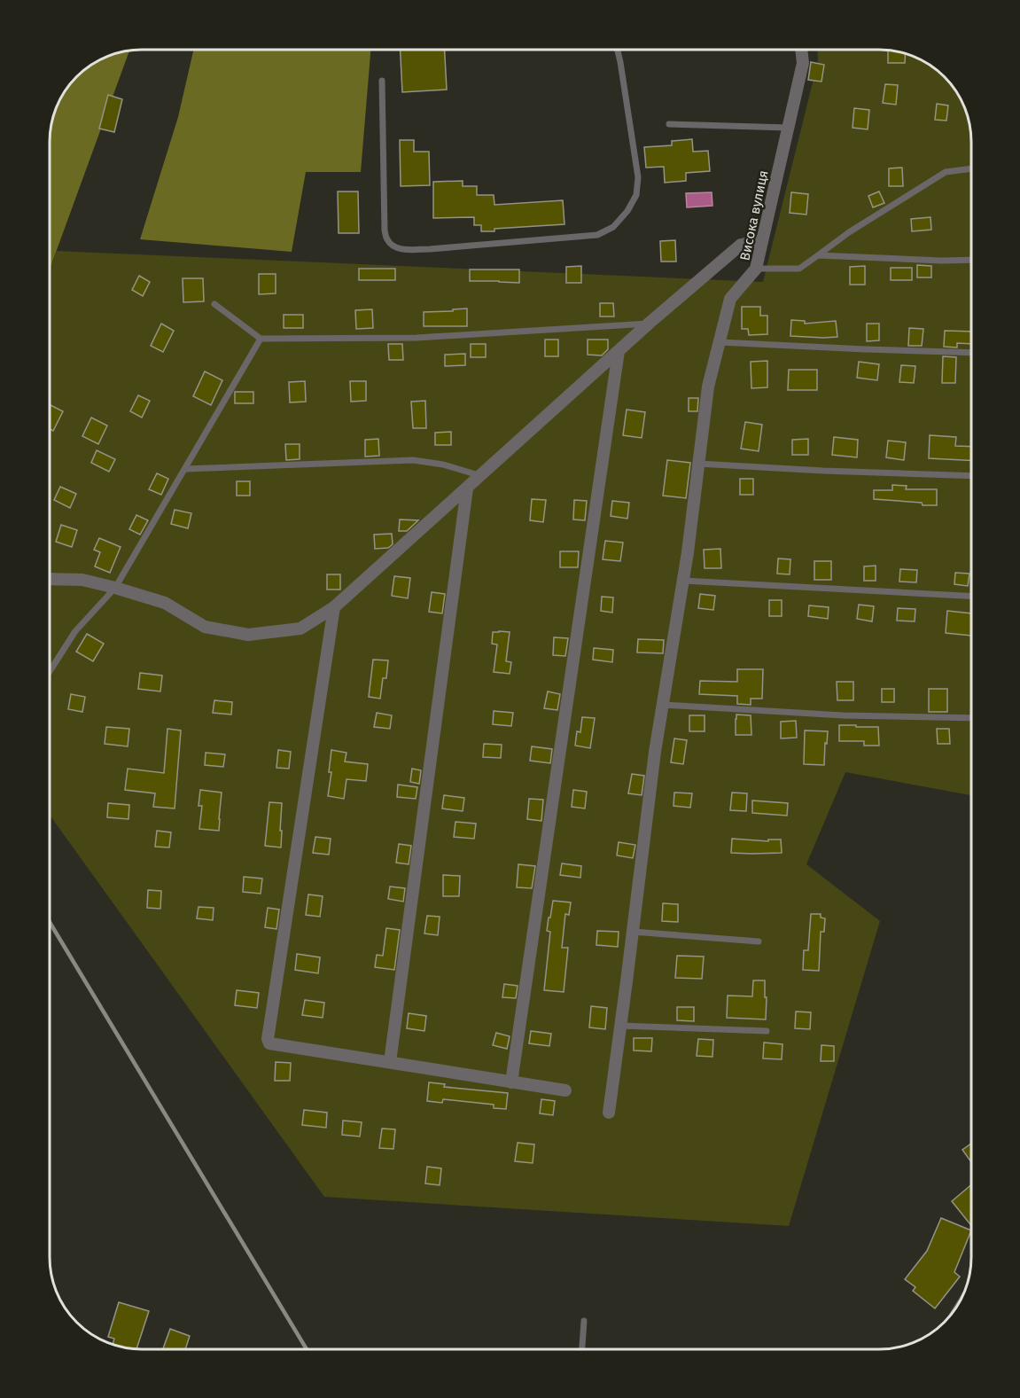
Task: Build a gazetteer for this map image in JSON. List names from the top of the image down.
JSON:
{
  "streets": {
    "street": ["Висока вулиця"]
  }
}
